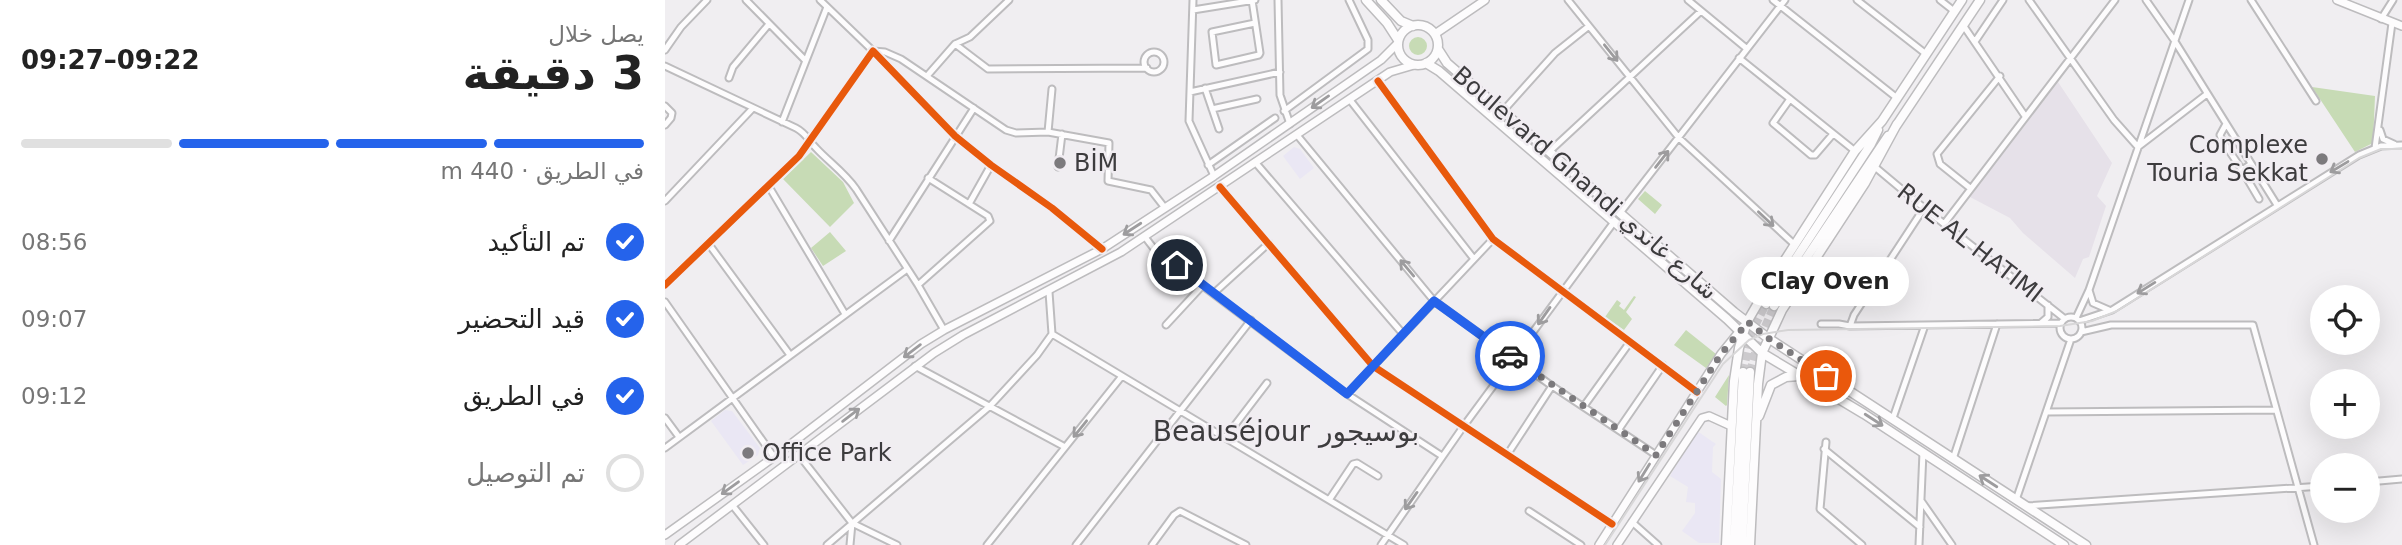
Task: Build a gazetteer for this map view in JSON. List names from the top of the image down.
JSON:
{
  "streets": {
    "main road": ["Boulevard Ghandi شارع غاندي"],
    "street": ["RUE AL HATIMI"]
  },
  "districts": ["Beauséjour بوسيجور"],
  "places": [
    "Complexe Touria Sekkat",
    "BİM",
    "Clay Oven",
    "Office Park"
  ],
  "page": {
    "heading": ["3 دقيقة", "يصل خلال", "09:22–09:27"],
    "bar": "في الطريق · 440 m",
    "list": [
      ["تم التأكيد", "08:56"],
      ["قيد التحضير", "09:07"],
      ["في الطريق", "09:12"],
      "تم التوصيل"
    ],
    "bubble": "Clay Oven",
    "map_buttons": ["+", "−"]
  }
}
